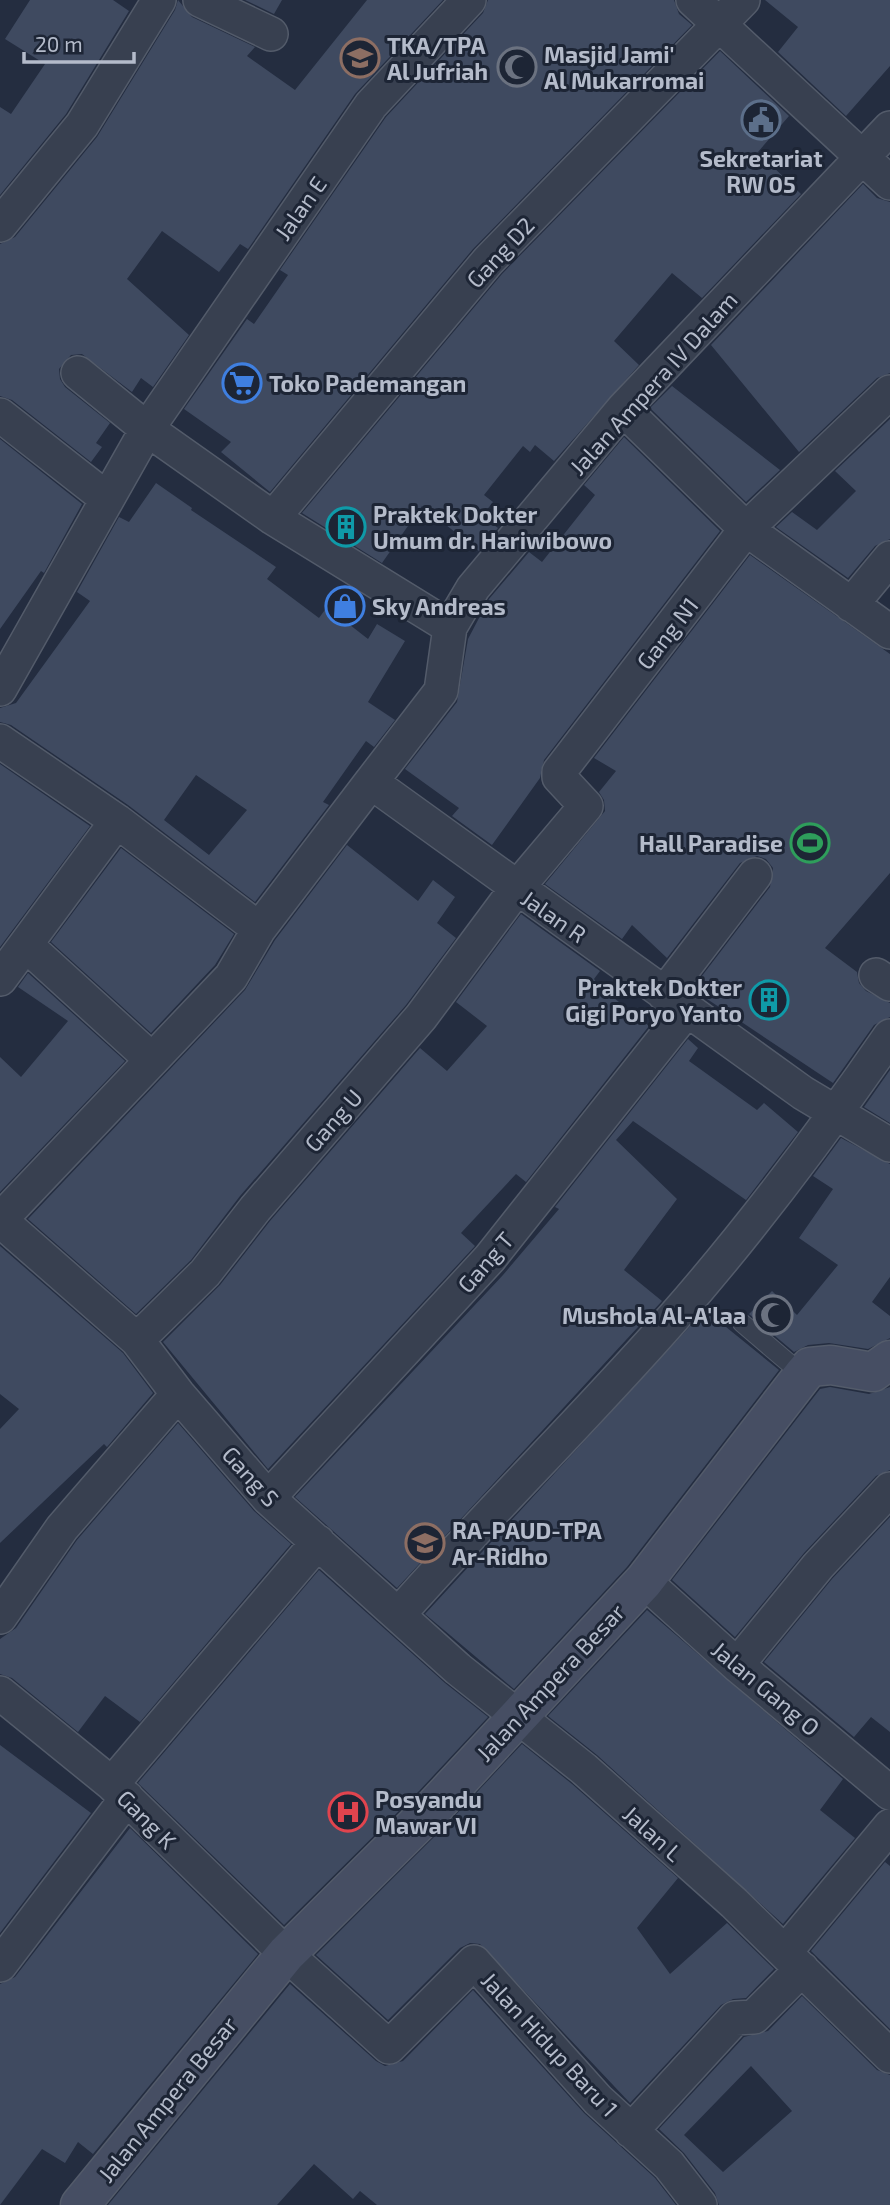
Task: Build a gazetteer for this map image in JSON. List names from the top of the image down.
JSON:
{
  "streets": {
    "street": [
      "Jalan E",
      "Gang D2",
      "Jalan Ampera IV Dalam",
      "Gang N1",
      "Jalan R",
      "Gang U",
      "Gang T",
      "Gang S",
      "Jalan Ampera Besar",
      "Jalan Gang O",
      "Gang K",
      "Jalan L",
      "Jalan Hidup Baru 1"
    ]
  },
  "crossings": [
    ["Gang N1", "Jalan R"],
    ["Gang N1", "Gang U"],
    ["Jalan R", "Gang U"],
    ["Jalan R", "Gang T"],
    ["Gang U", "Gang S"],
    ["Gang T", "Gang S"],
    ["Gang S", "Jalan Ampera Besar"],
    ["Gang S", "Jalan L"],
    ["Jalan Ampera Besar", "Jalan Gang O"],
    ["Jalan Ampera Besar", "Gang K"],
    ["Jalan Ampera Besar", "Jalan L"],
    ["Jalan Ampera Besar", "Jalan Hidup Baru 1"],
    ["Gang K", "Jalan Hidup Baru 1"],
    ["Jalan L", "Jalan Hidup Baru 1"]
  ],
  "places": {
    "school or university": ["TKA/TPA Al Jufriah", "RA-PAUD-TPA Ar-Ridho"],
    "mosque": ["Masjid Jami' Al Mukarromai", "Mushola Al-A'laa"],
    "public building": ["Sekretariat RW 05"],
    "supermarket": ["Toko Pademangan"],
    "building": ["Praktek Dokter Umum dr. Hariwibowo", "Praktek Dokter Gigi Poryo Yanto"],
    "shop": ["Sky Andreas"],
    "sports": ["Hall Paradise"],
    "hospital": ["Posyandu Mawar VI"]
  },
  "scale_bar": "20 m"
}
